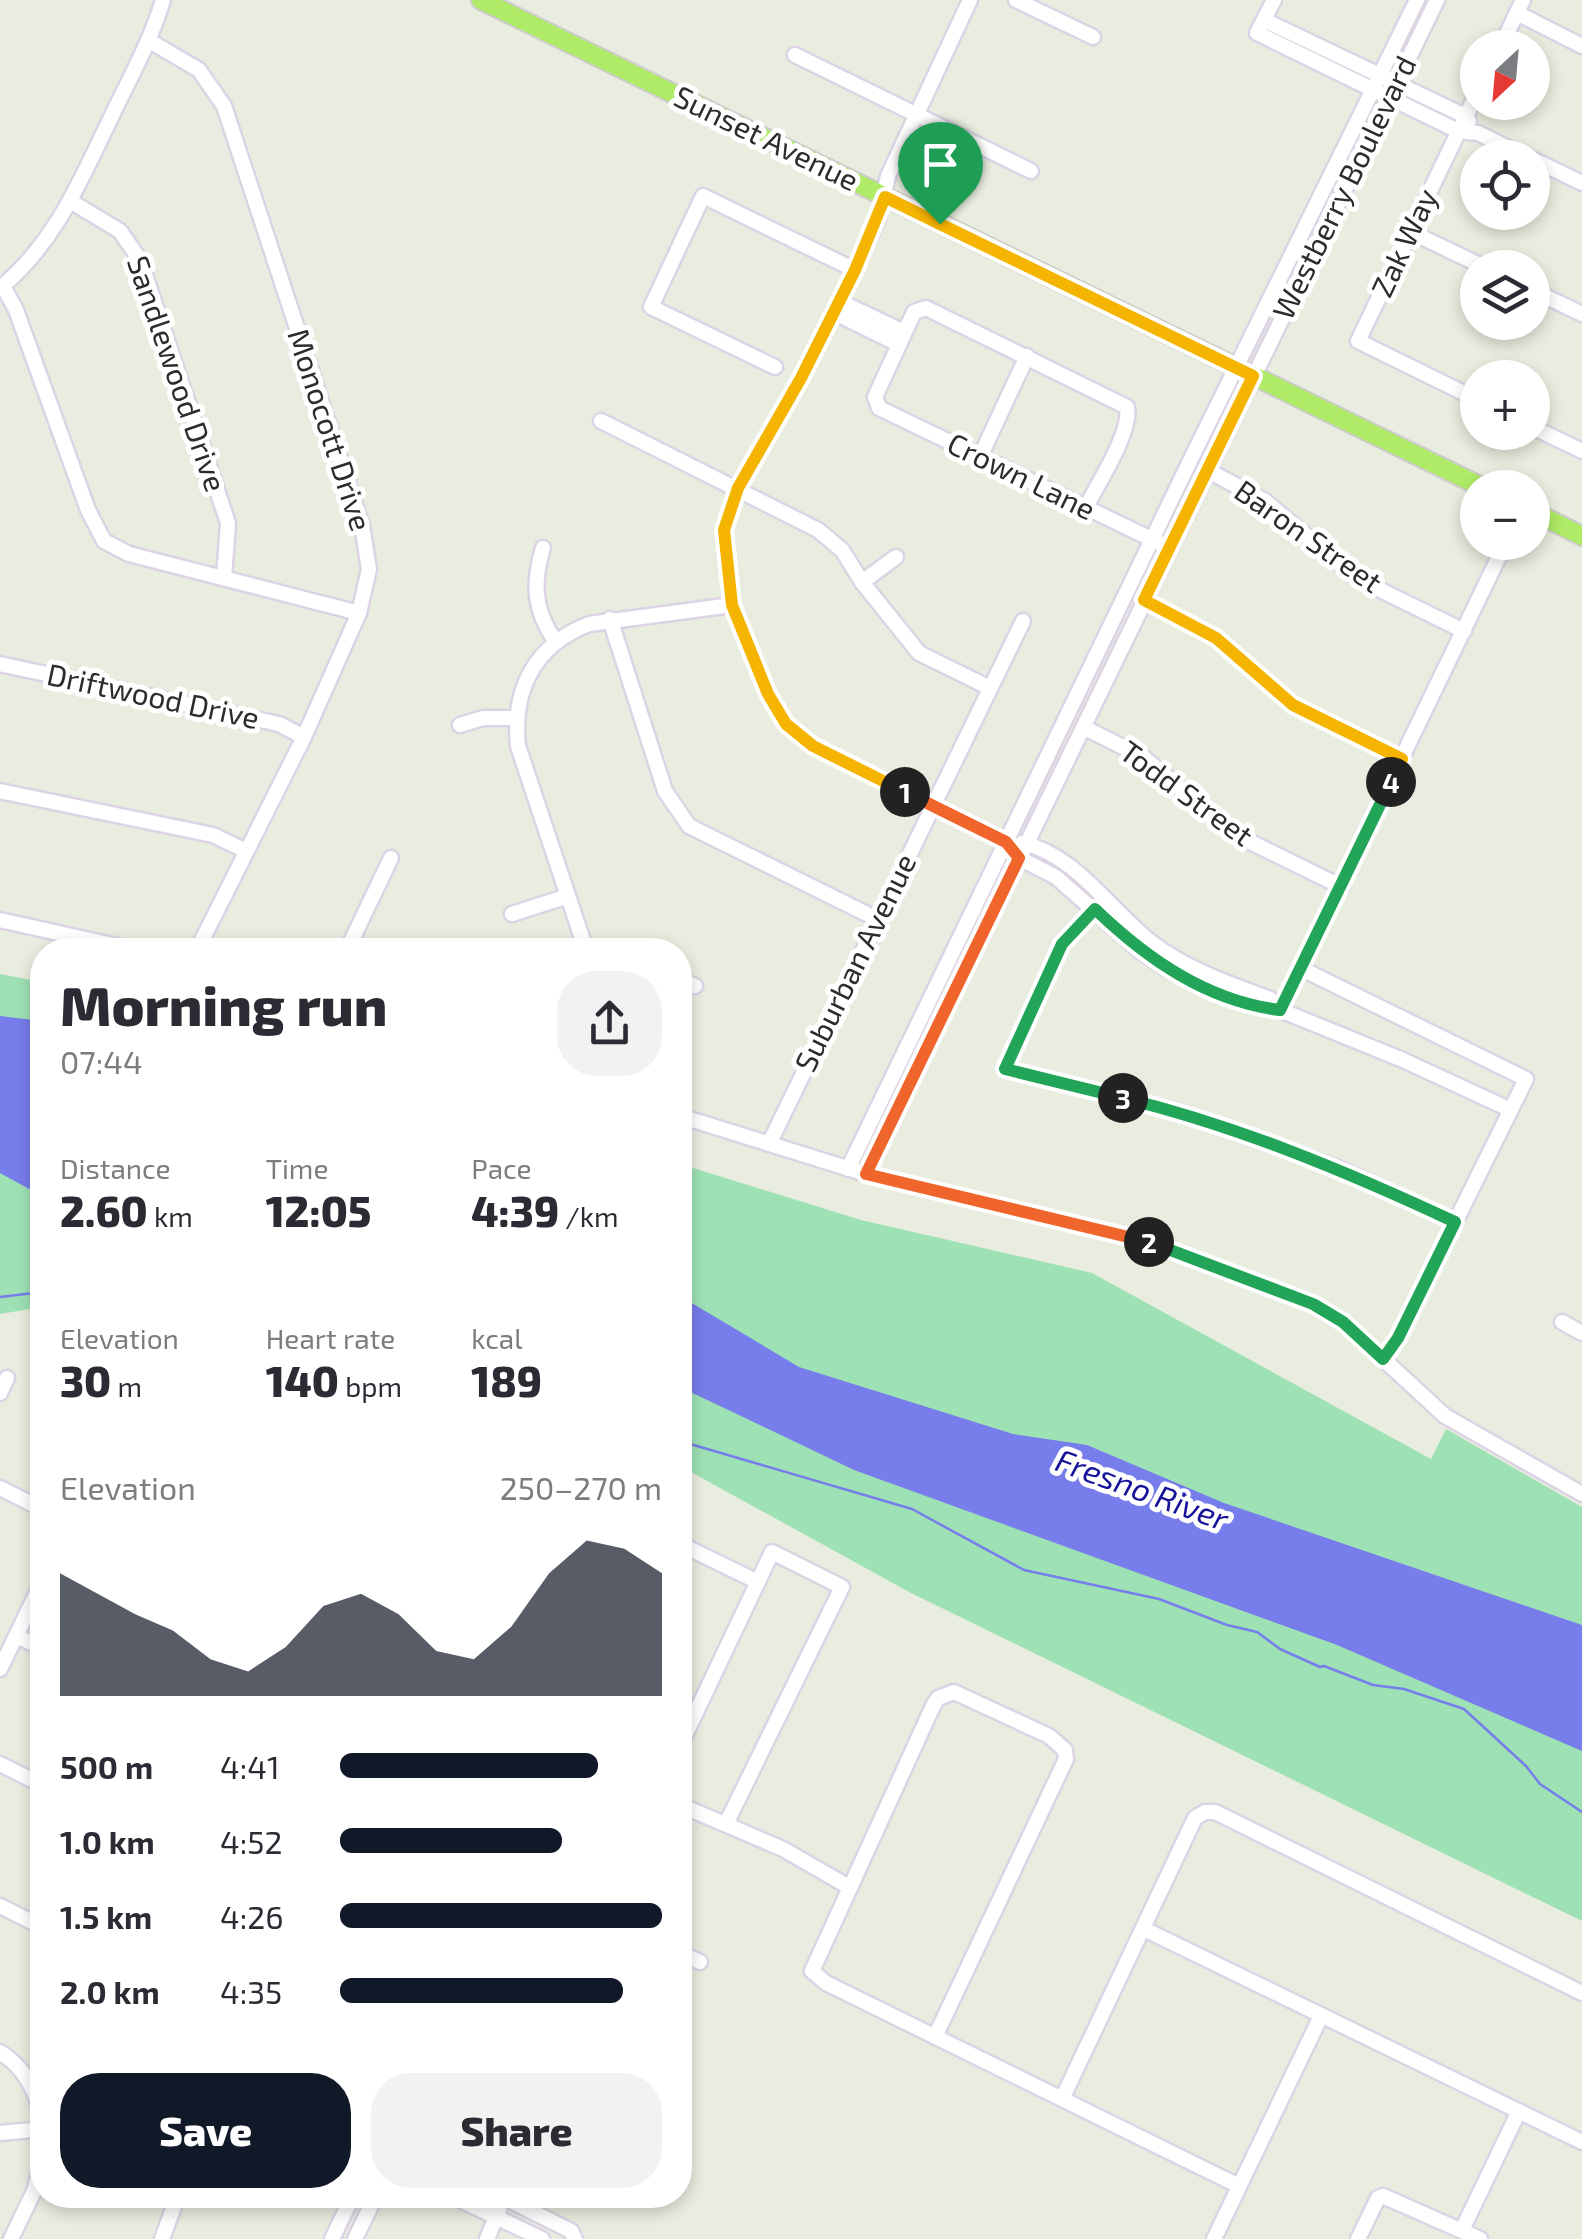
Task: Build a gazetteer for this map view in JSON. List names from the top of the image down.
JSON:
{
  "streets": {
    "main road": ["Sunset Avenue"],
    "street": [
      "Westberry Boulevard",
      "Zak Way",
      "Sandlewood Drive",
      "Monocott Drive",
      "Crown Lane",
      "Baron Street",
      "Driftwood Drive",
      "Todd Street",
      "Suburban Avenue"
    ]
  },
  "crossings": [
    ["Sunset Avenue", "Westberry Boulevard"],
    ["Monocott Drive", "Driftwood Drive"]
  ],
  "water": ["Fresno River"],
  "north": "bottom left",
  "page": {
    "map_buttons": ["+", "−"],
    "pins": [
      "4",
      "1",
      "3",
      "2"
    ],
    "heading": ["Morning run", "07:44"],
    "stats": [
      ["Distance", "2.60 km"],
      ["Time", "12:05"],
      ["Pace", "4:39 /km"],
      ["Elevation", "30 m"],
      ["Heart rate", "140 bpm"],
      ["kcal", "189"]
    ],
    "chart": ["Elevation", "250–270 m"],
    "list": [
      {
        "name": "500 m",
        "note": "4:41"
      },
      {
        "name": "1.0 km",
        "note": "4:52"
      },
      {
        "name": "1.5 km",
        "note": "4:26"
      },
      {
        "name": "2.0 km",
        "note": "4:35"
      }
    ],
    "buttons": ["Save", "Share"]
  }
}
